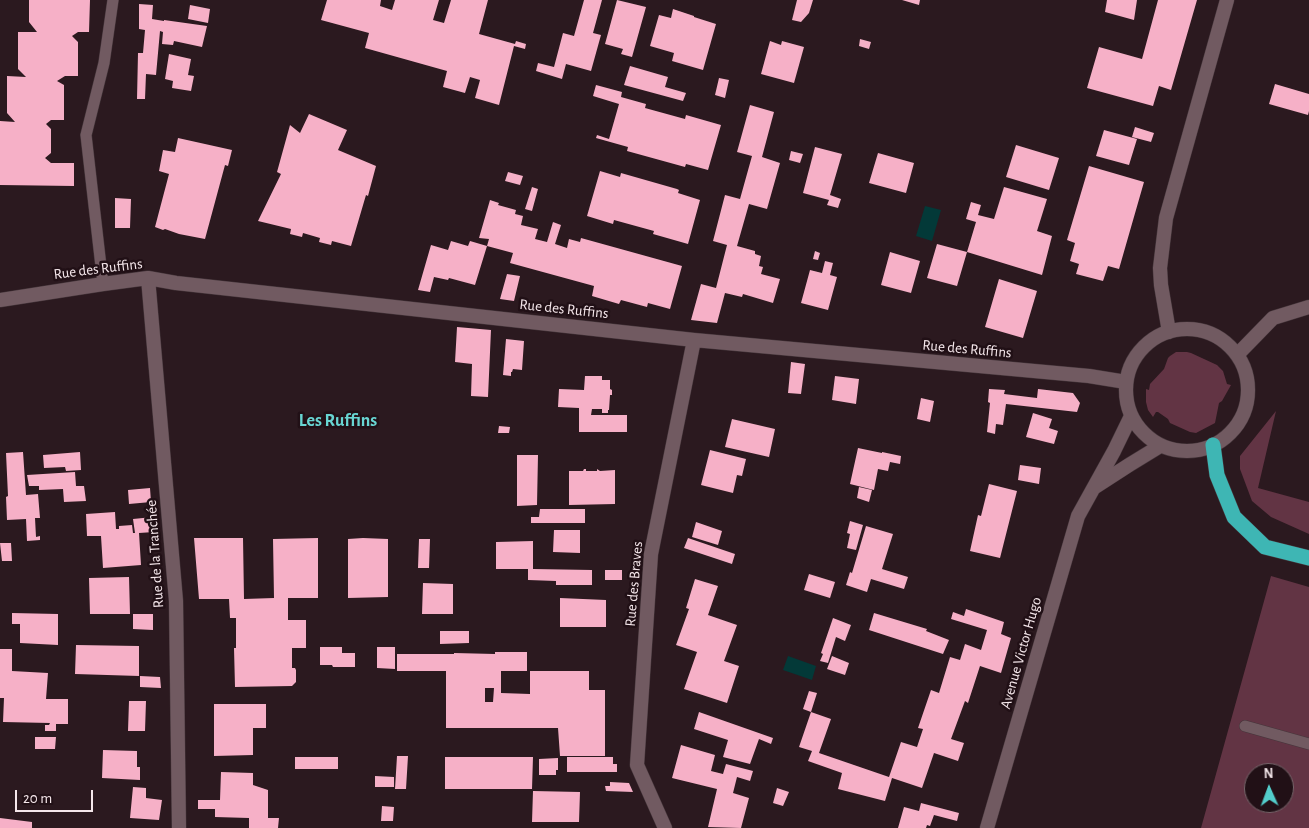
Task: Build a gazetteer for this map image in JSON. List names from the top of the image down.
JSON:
{
  "streets": {
    "street": [
      "Rue des Ruffins",
      "Rue de la Tranchée",
      "Rue des Braves",
      "Avenue Victor Hugo"
    ]
  },
  "crossings": [
    ["Rue des Ruffins", "Rue de la Tranchée"],
    ["Rue des Ruffins", "Rue des Braves"],
    ["Rue des Ruffins", "Avenue Victor Hugo"]
  ],
  "districts": ["Les Ruffins"],
  "scale_bar": "20 m",
  "north": "top"
}
